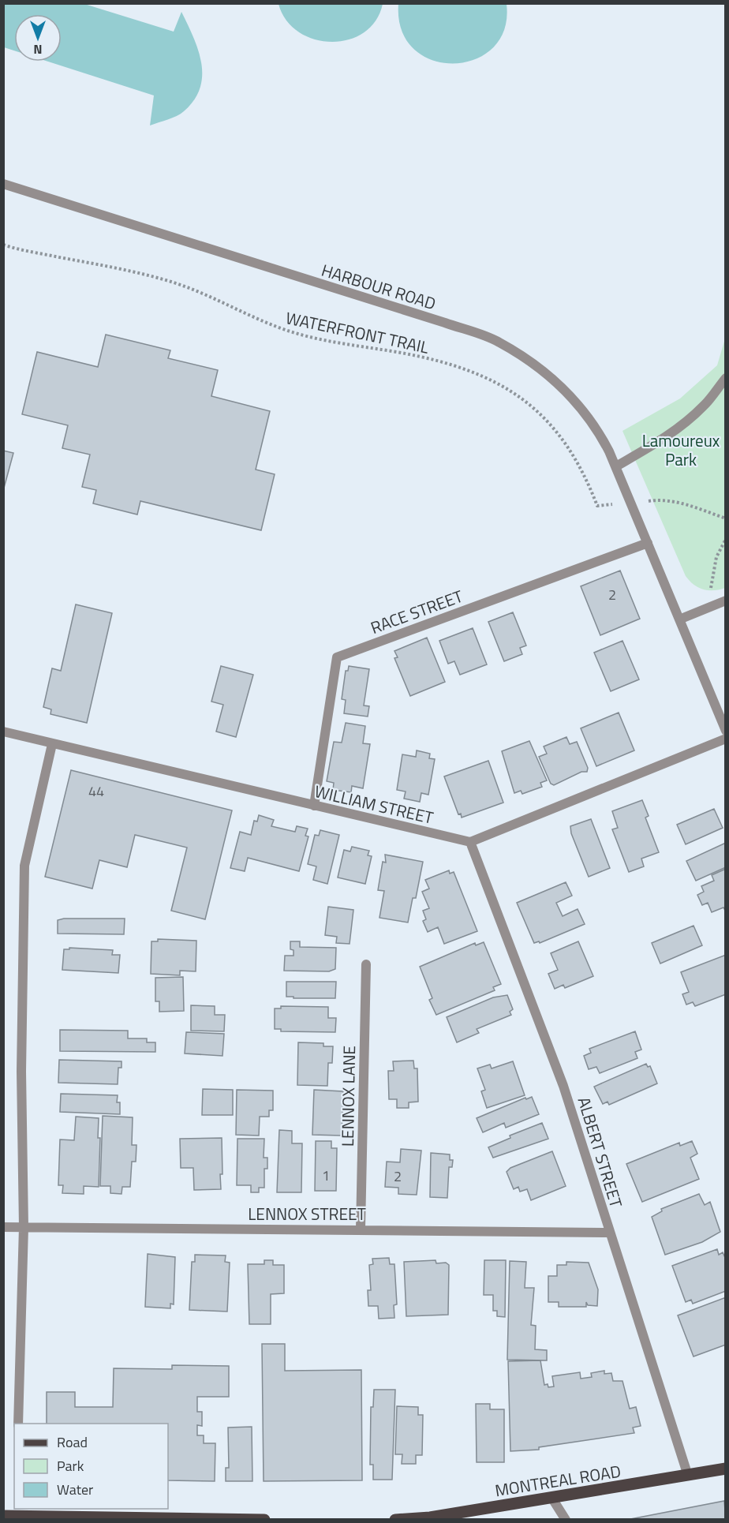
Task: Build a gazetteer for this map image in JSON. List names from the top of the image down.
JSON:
{
  "streets": {
    "main road": ["MONTREAL ROAD"],
    "street": [
      "HARBOUR ROAD",
      "RACE STREET",
      "WILLIAM STREET",
      "LENNOX LANE",
      "ALBERT STREET",
      "LENNOX STREET"
    ],
    "path": ["WATERFRONT TRAIL"]
  },
  "crossings": [
    ["HARBOUR ROAD", "RACE STREET"],
    ["RACE STREET", "WILLIAM STREET"],
    ["WILLIAM STREET", "ALBERT STREET"],
    ["LENNOX LANE", "LENNOX STREET"],
    ["ALBERT STREET", "LENNOX STREET"],
    ["ALBERT STREET", "MONTREAL ROAD"]
  ],
  "parks": ["Lamoureux Park"],
  "house_numbers": [
    "2",
    "44",
    "1",
    "2"
  ],
  "legend": ["Road", "Park", "Water"],
  "north": "bottom"
}
